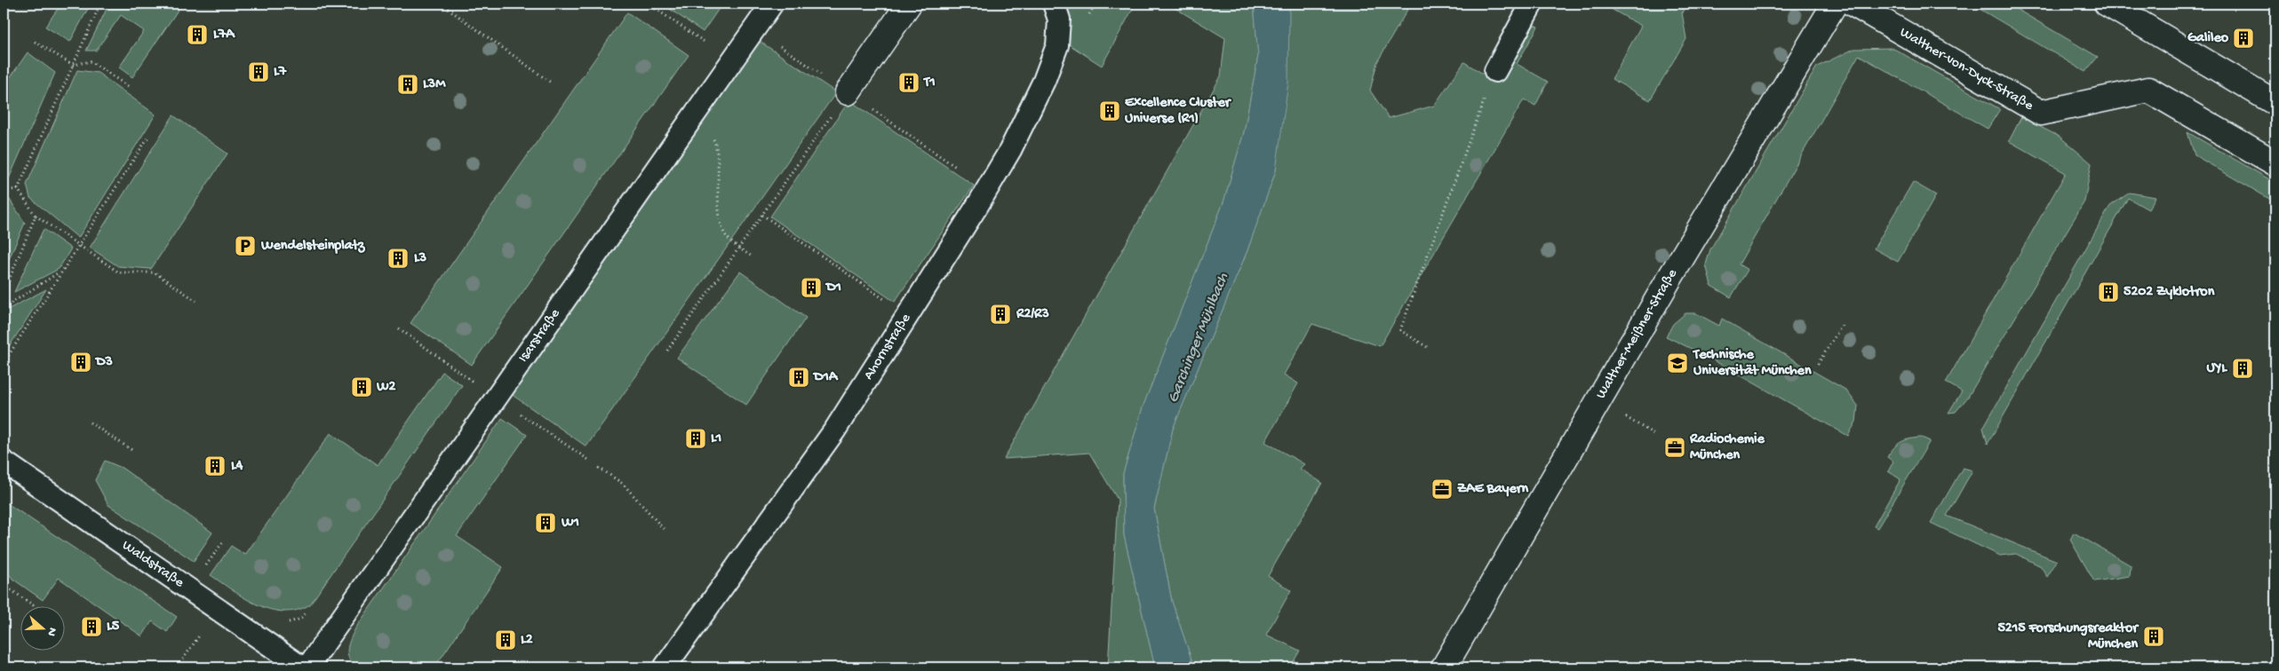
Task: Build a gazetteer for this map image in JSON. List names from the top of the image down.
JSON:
{
  "streets": {
    "street": ["Walther-von-Dyck-Straße", "Walther-Meißner-Straße"],
    "lane": ["Isarstraße", "Ahornstraße", "Waldstraße"]
  },
  "water": ["Garchinger Mühlbach"],
  "places": {
    "building": [
      "L7A",
      "Galileo",
      "L7",
      "T1",
      "L3M",
      "Excellence Cluster Universe (R1)",
      "L3",
      "D1",
      "5202 Zyklotron",
      "R2/R3",
      "D3",
      "UYL",
      "D1A",
      "W2",
      "L1",
      "L4",
      "W1",
      "L5",
      "5215 Forschungsreaktor München",
      "L2"
    ],
    "parking": ["Wendelsteinplatz"],
    "school or university": ["Technische Universität München"],
    "office": ["Radiochemie München", "ZAE Bayern"]
  },
  "north": "right"
}
